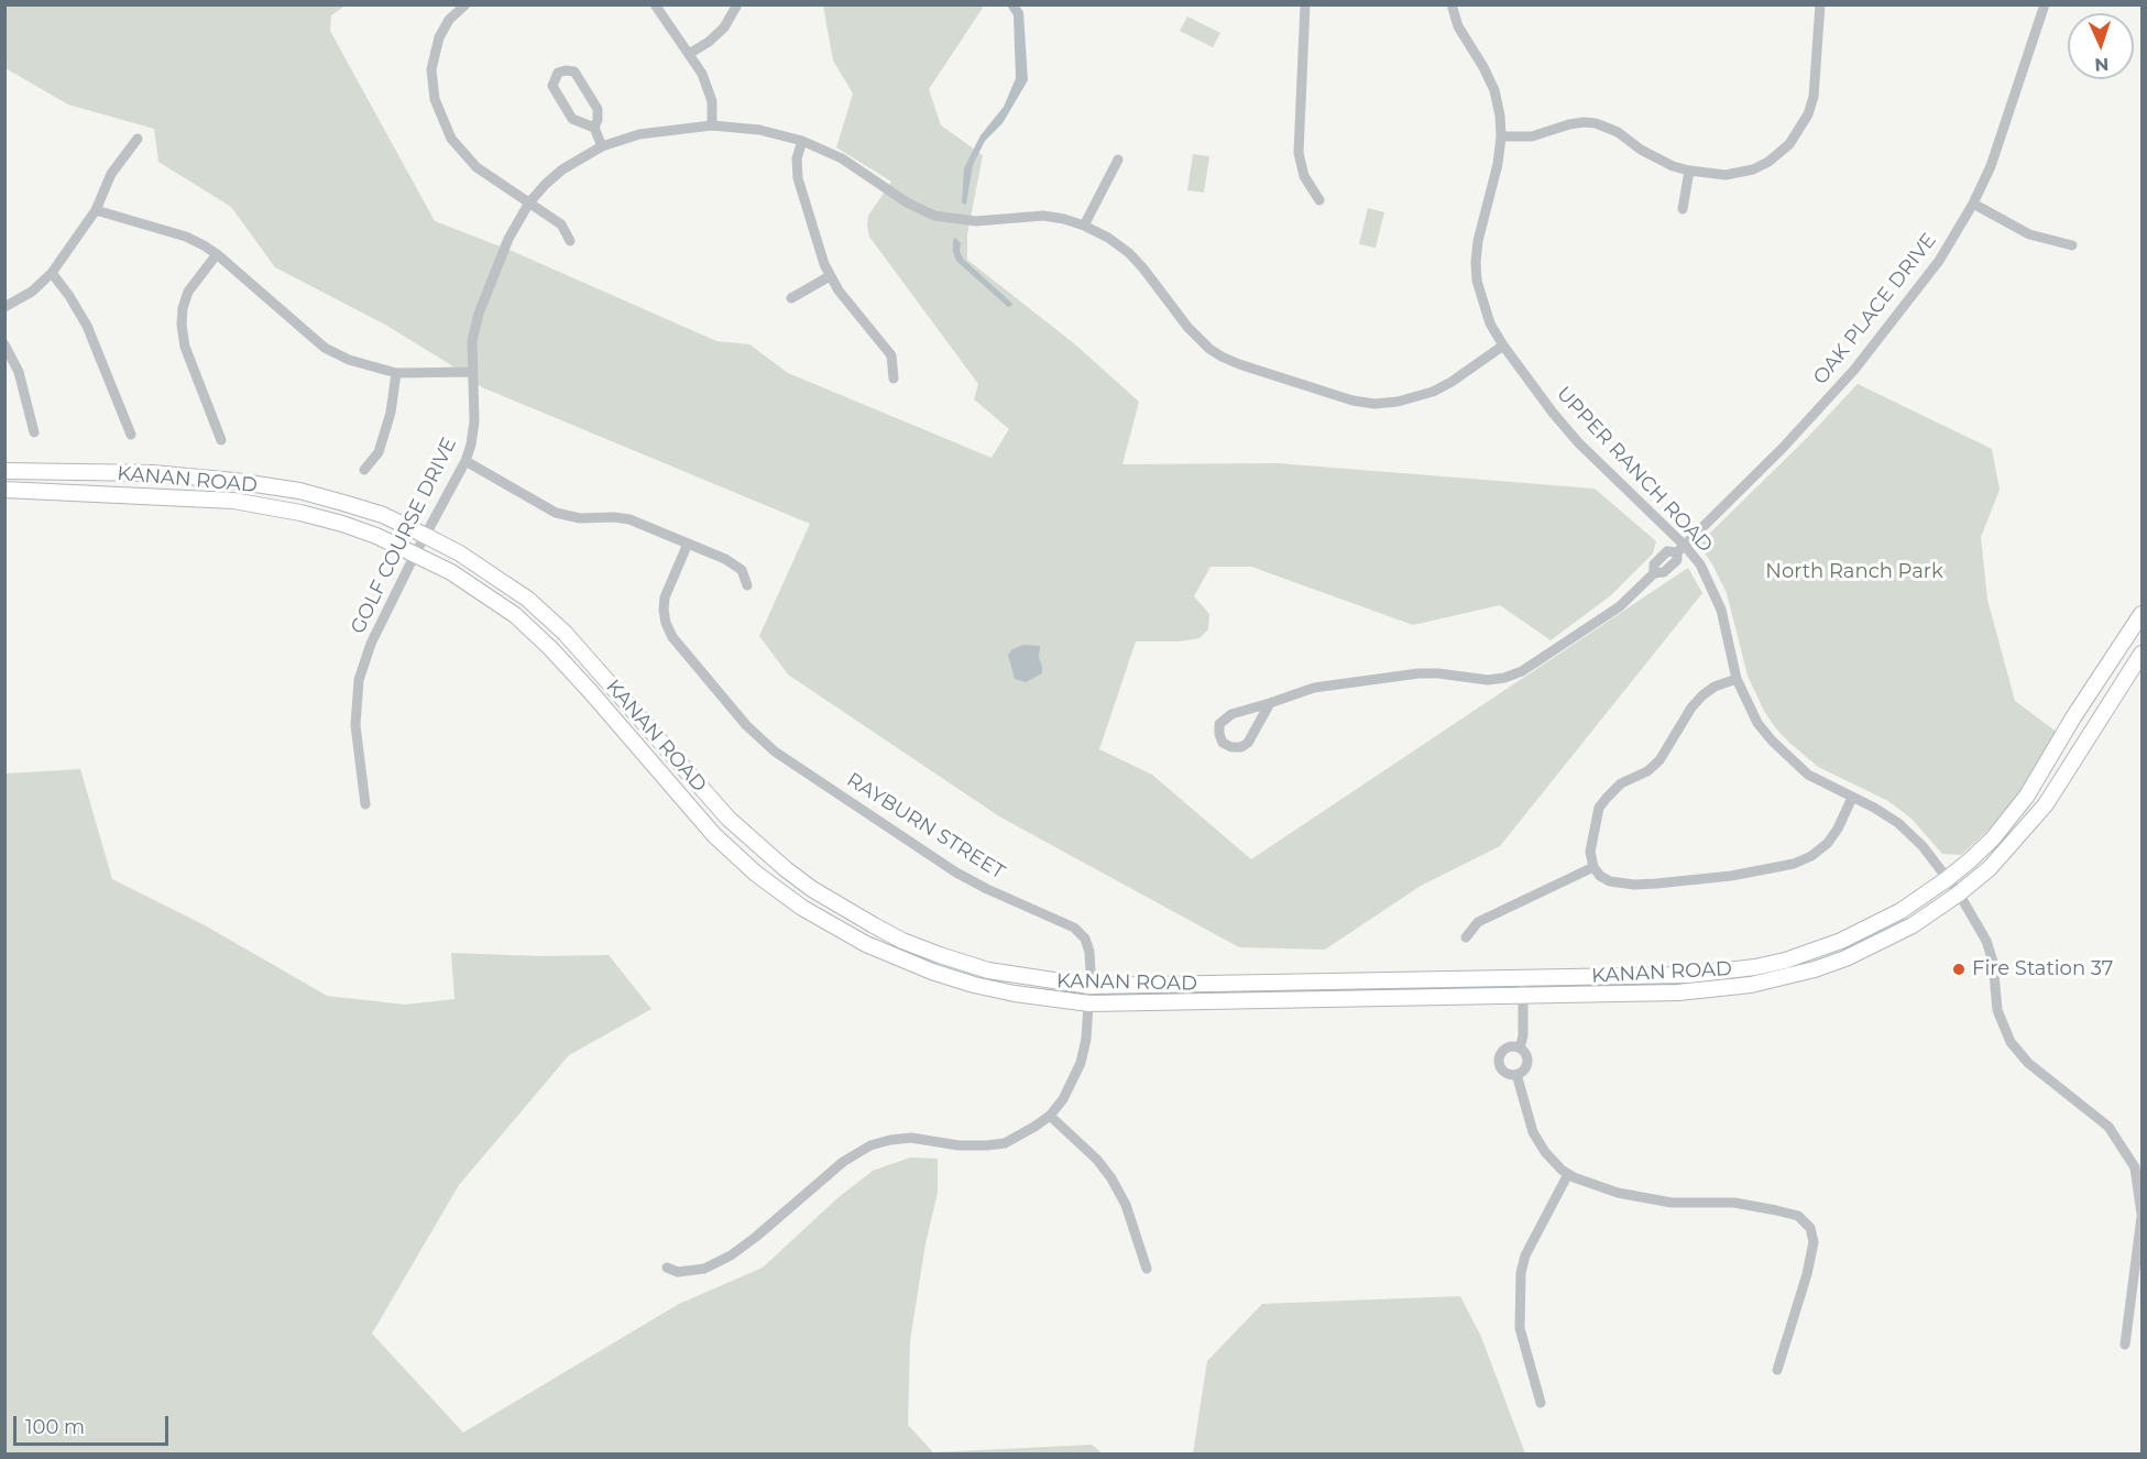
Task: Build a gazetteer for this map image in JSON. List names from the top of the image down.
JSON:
{
  "streets": {
    "main road": ["KANAN ROAD"],
    "street": [
      "OAK PLACE DRIVE",
      "UPPER RANCH ROAD",
      "GOLF COURSE DRIVE",
      "RAYBURN STREET"
    ]
  },
  "crossings": [
    ["OAK PLACE DRIVE", "UPPER RANCH ROAD"],
    ["UPPER RANCH ROAD", "KANAN ROAD"],
    ["UPPER RANCH ROAD", "GOLF COURSE DRIVE"],
    ["KANAN ROAD", "GOLF COURSE DRIVE"],
    ["KANAN ROAD", "RAYBURN STREET"]
  ],
  "parks": ["North Ranch Park"],
  "places": ["Fire Station 37"],
  "scale_bar": "100 m",
  "north": "bottom"
}
